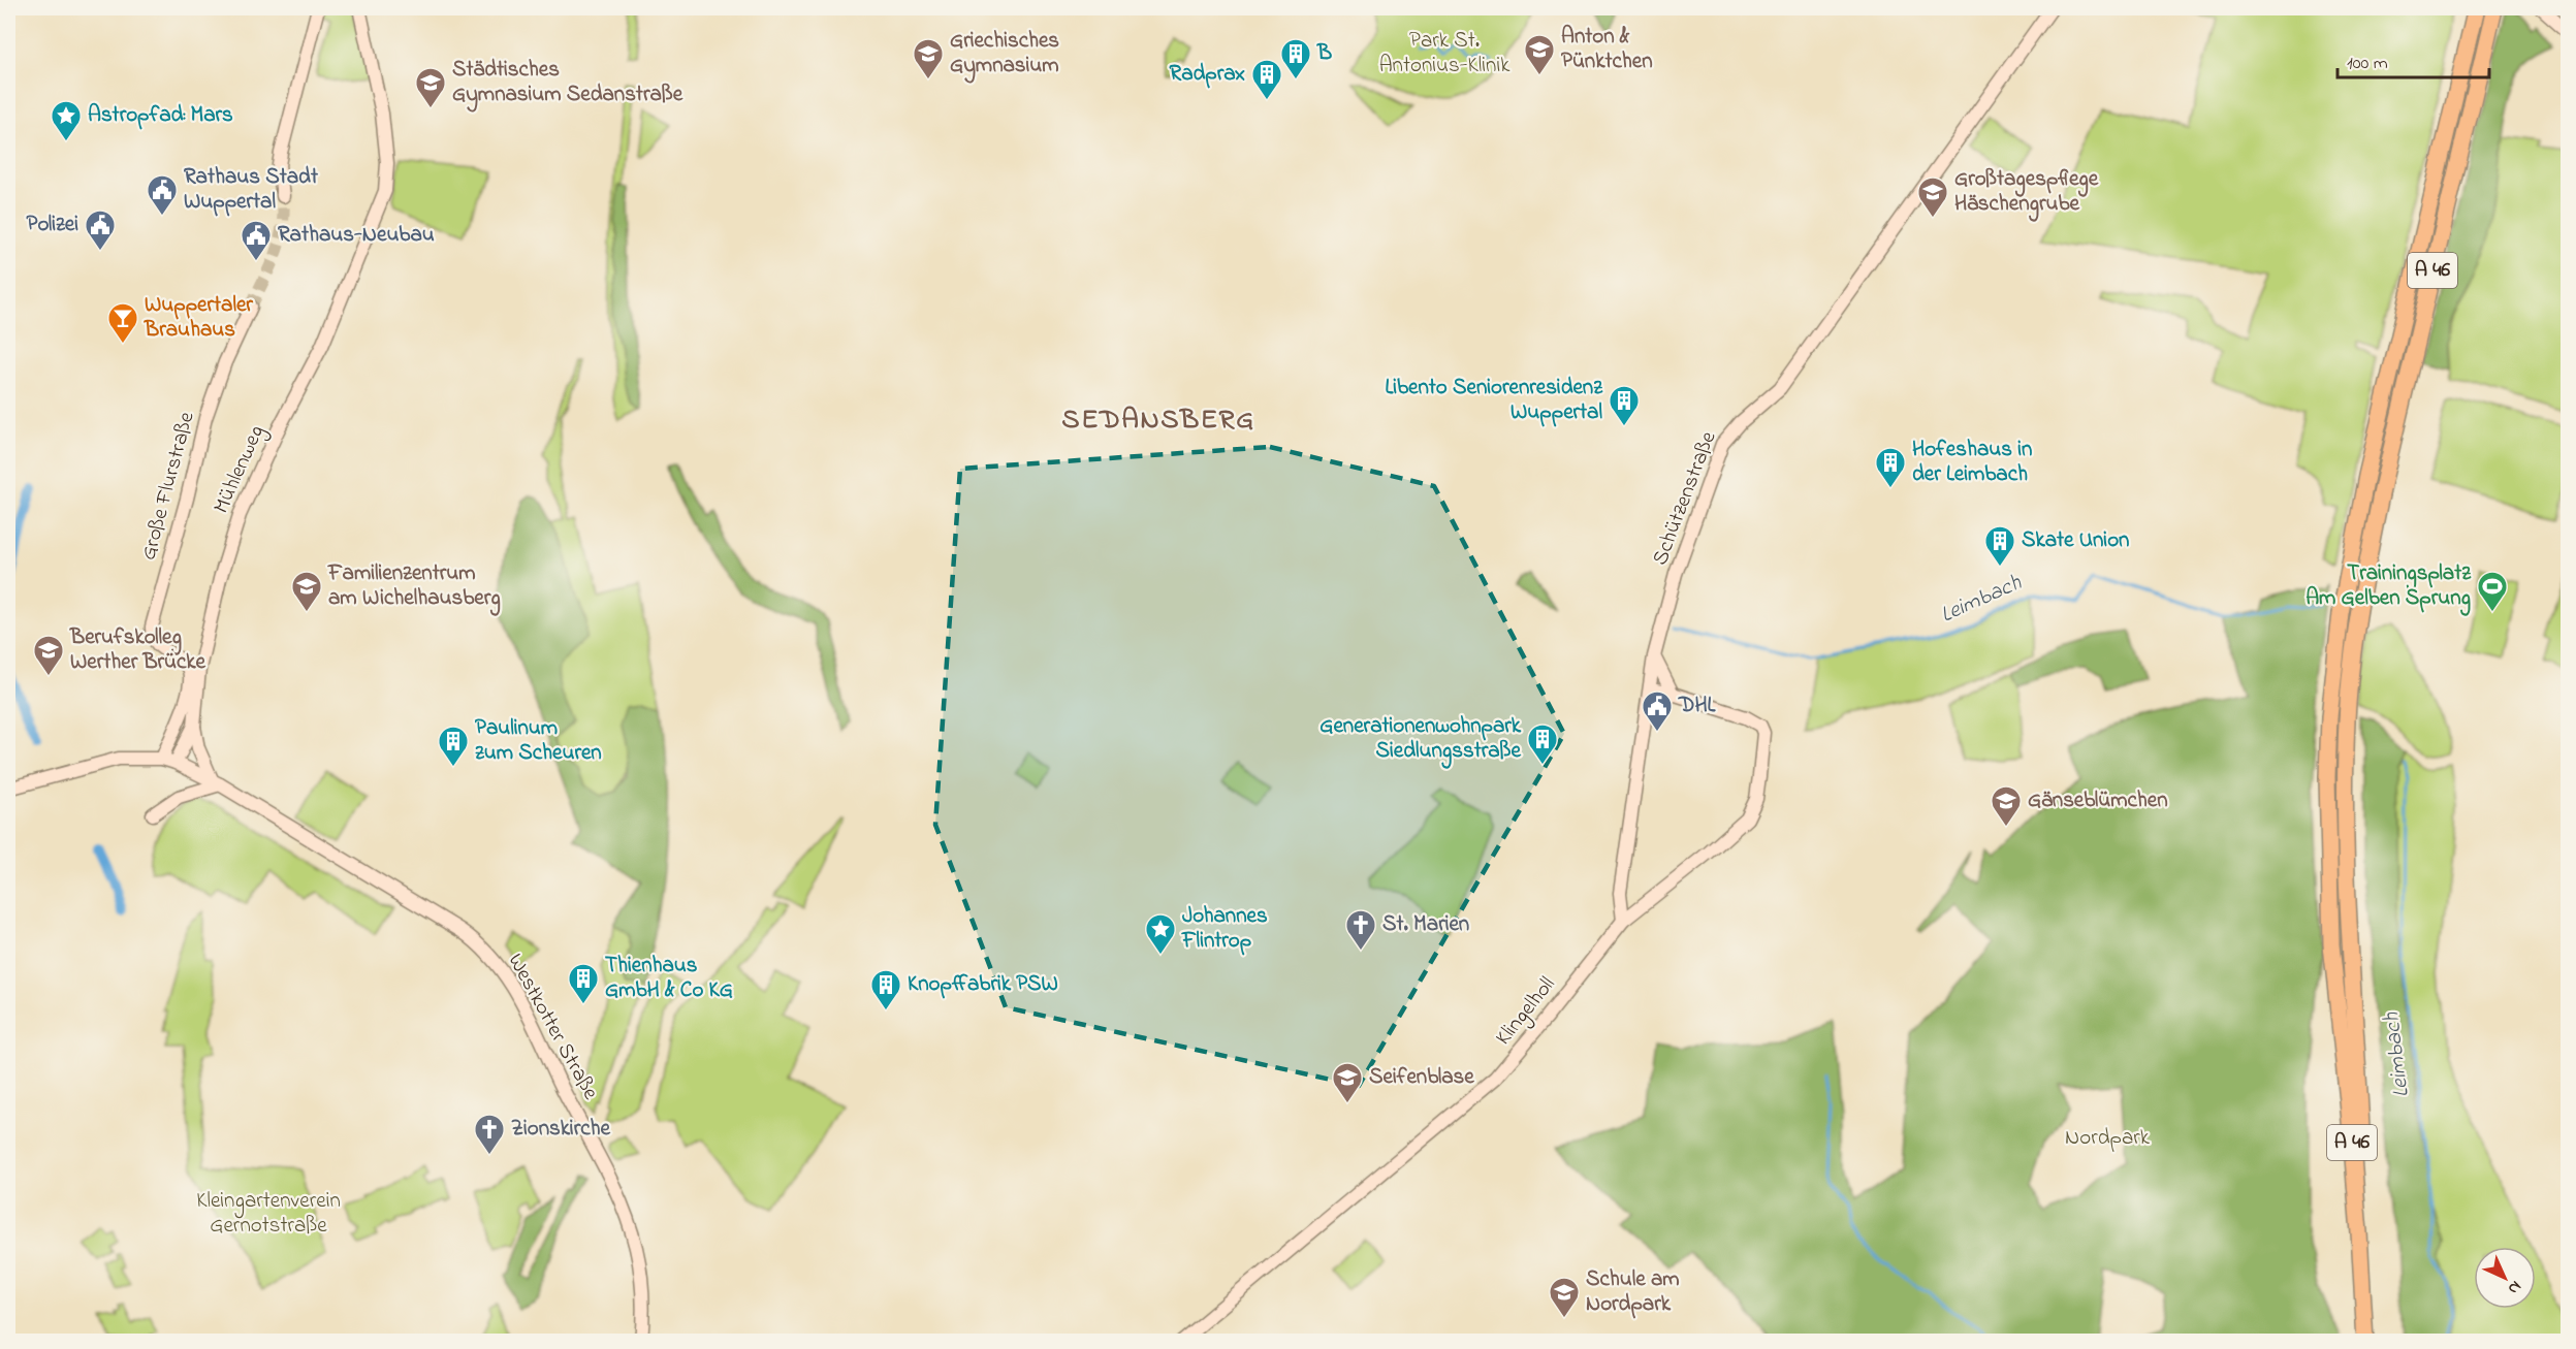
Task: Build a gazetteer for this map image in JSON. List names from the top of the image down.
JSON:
{
  "streets": {
    "highway": ["A 46"],
    "main road": [
      "Mühlenweg",
      "Große Flurstraße",
      "Schützenstraße",
      "Klingelholl",
      "Westkotter Straße"
    ]
  },
  "crossings": [
    ["Mühlenweg", "Westkotter Straße"],
    ["Große Flurstraße", "Westkotter Straße"],
    ["Schützenstraße", "Klingelholl"]
  ],
  "districts": ["SEDANSBERG"],
  "water": ["Leimbach"],
  "parks": ["Park St. Antonius-Klinik", "Nordpark", "Kleingartenverein Gernotstraße"],
  "places": {
    "school or university": [
      "Anton & Pünktchen",
      "Griechisches Gymnasium",
      "Städtisches Gymnasium Sedanstraße",
      "Großtagespflege Häschengrube",
      "Familienzentrum am Wichelhausberg",
      "Berufskolleg Werther Brücke",
      "Gänseblümchen",
      "Seifenblase",
      "Schule am Nordpark"
    ],
    "building": [
      "B",
      "Radprax",
      "Libento Seniorenresidenz Wuppertal",
      "Hofeshaus in der Leimbach",
      "Skate Union",
      "Generationenwohnpark Siedlungsstraße",
      "Paulinum zum Scheuren",
      "Thienhaus GmbH & Co KG",
      "Knopffabrik PSW"
    ],
    "place": ["Astropfad: Mars", "Johannes Flintrop"],
    "public building": [
      "Rathaus Stadt Wuppertal",
      "Polizei",
      "Rathaus-Neubau",
      "DHL"
    ],
    "bar": ["Wuppertaler Brauhaus"],
    "sports": ["Trainingsplatz Am Gelben Sprung"],
    "church": ["St. Marien", "Zionskirche"]
  },
  "scale_bar": "100 m",
  "north": "bottom right"
}
